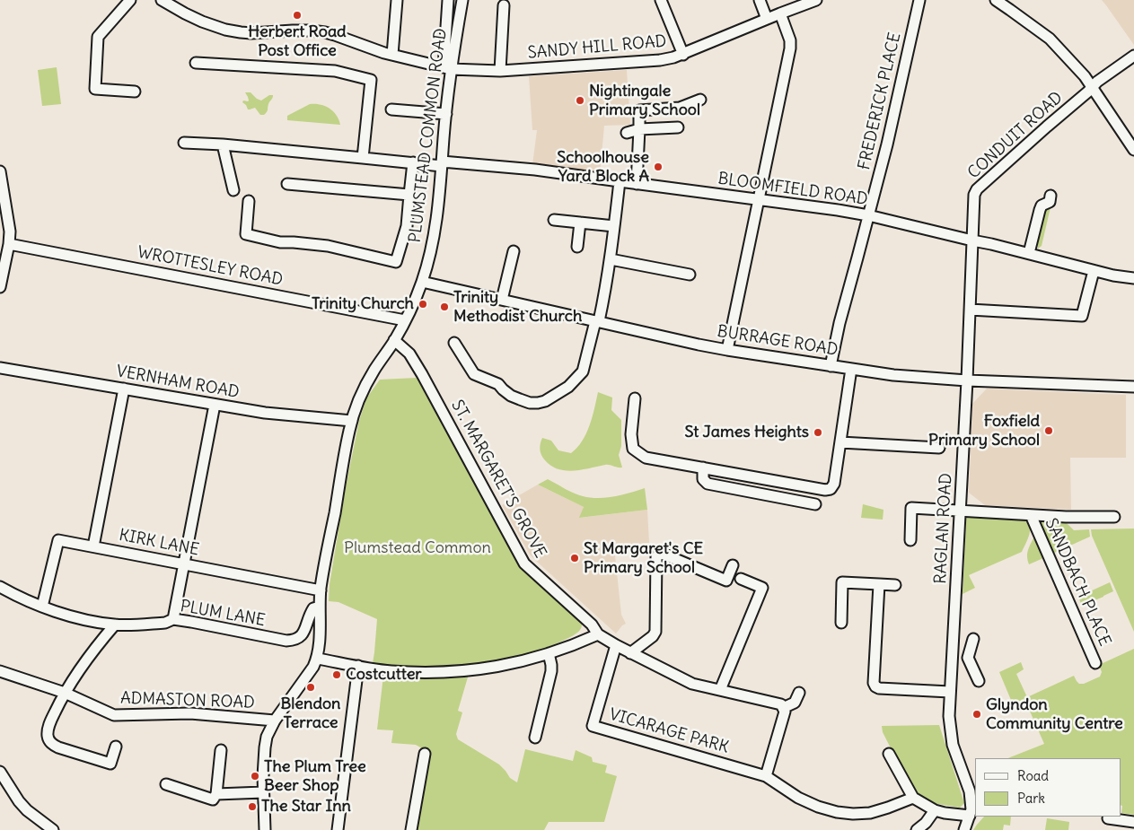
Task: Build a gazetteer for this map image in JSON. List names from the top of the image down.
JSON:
{
  "streets": {
    "street": [
      "SANDY HILL ROAD",
      "FREDERICK PLACE",
      "PLUMSTEAD COMMON ROAD",
      "CONDUIT ROAD",
      "BLOOMFIELD ROAD",
      "WROTTESLEY ROAD",
      "BURRAGE ROAD",
      "VERNHAM ROAD",
      "ST. MARGARET'S GROVE",
      "RAGLAN ROAD",
      "KIRK LANE",
      "SANDBACH PLACE",
      "PLUM LANE",
      "ADMASTON ROAD",
      "VICARAGE PARK"
    ]
  },
  "crossings": [
    ["SANDY HILL ROAD", "PLUMSTEAD COMMON ROAD"],
    ["FREDERICK PLACE", "BLOOMFIELD ROAD"],
    ["FREDERICK PLACE", "BURRAGE ROAD"],
    ["PLUMSTEAD COMMON ROAD", "BLOOMFIELD ROAD"],
    ["PLUMSTEAD COMMON ROAD", "WROTTESLEY ROAD"],
    ["PLUMSTEAD COMMON ROAD", "BURRAGE ROAD"],
    ["PLUMSTEAD COMMON ROAD", "VERNHAM ROAD"],
    ["PLUMSTEAD COMMON ROAD", "ST. MARGARET'S GROVE"],
    ["PLUMSTEAD COMMON ROAD", "KIRK LANE"],
    ["PLUMSTEAD COMMON ROAD", "PLUM LANE"],
    ["PLUMSTEAD COMMON ROAD", "ADMASTON ROAD"],
    ["CONDUIT ROAD", "BLOOMFIELD ROAD"],
    ["CONDUIT ROAD", "RAGLAN ROAD"],
    ["BLOOMFIELD ROAD", "RAGLAN ROAD"],
    ["BURRAGE ROAD", "RAGLAN ROAD"],
    ["ST. MARGARET'S GROVE", "VICARAGE PARK"],
    ["RAGLAN ROAD", "SANDBACH PLACE"],
    ["KIRK LANE", "PLUM LANE"]
  ],
  "parks": ["Plumstead Common"],
  "places": [
    "Herbert Road Post Office",
    "Nightingale Primary School",
    "Schoolhouse Yard Block A",
    "Trinity Church",
    "Trinity Methodist Church",
    "Foxfield Primary School",
    "St James Heights",
    "St Margaret's CE Primary School",
    "Costcutter",
    "Blendon Terrace",
    "Glyndon Community Centre",
    "The Plum Tree Beer Shop",
    "The Star Inn"
  ],
  "legend": ["Road", "Park"]
}
